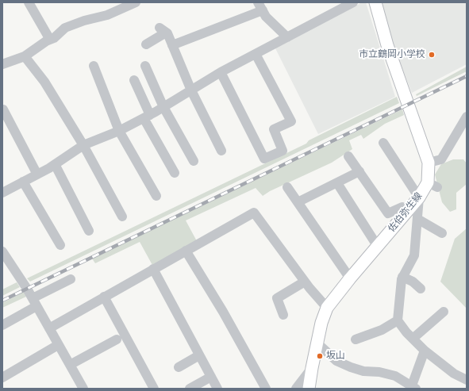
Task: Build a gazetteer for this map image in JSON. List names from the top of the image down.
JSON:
{
  "streets": {
    "main road": ["佐伯弥生線"]
  },
  "places": ["市立鶴岡小学校", "坂山"]
}
